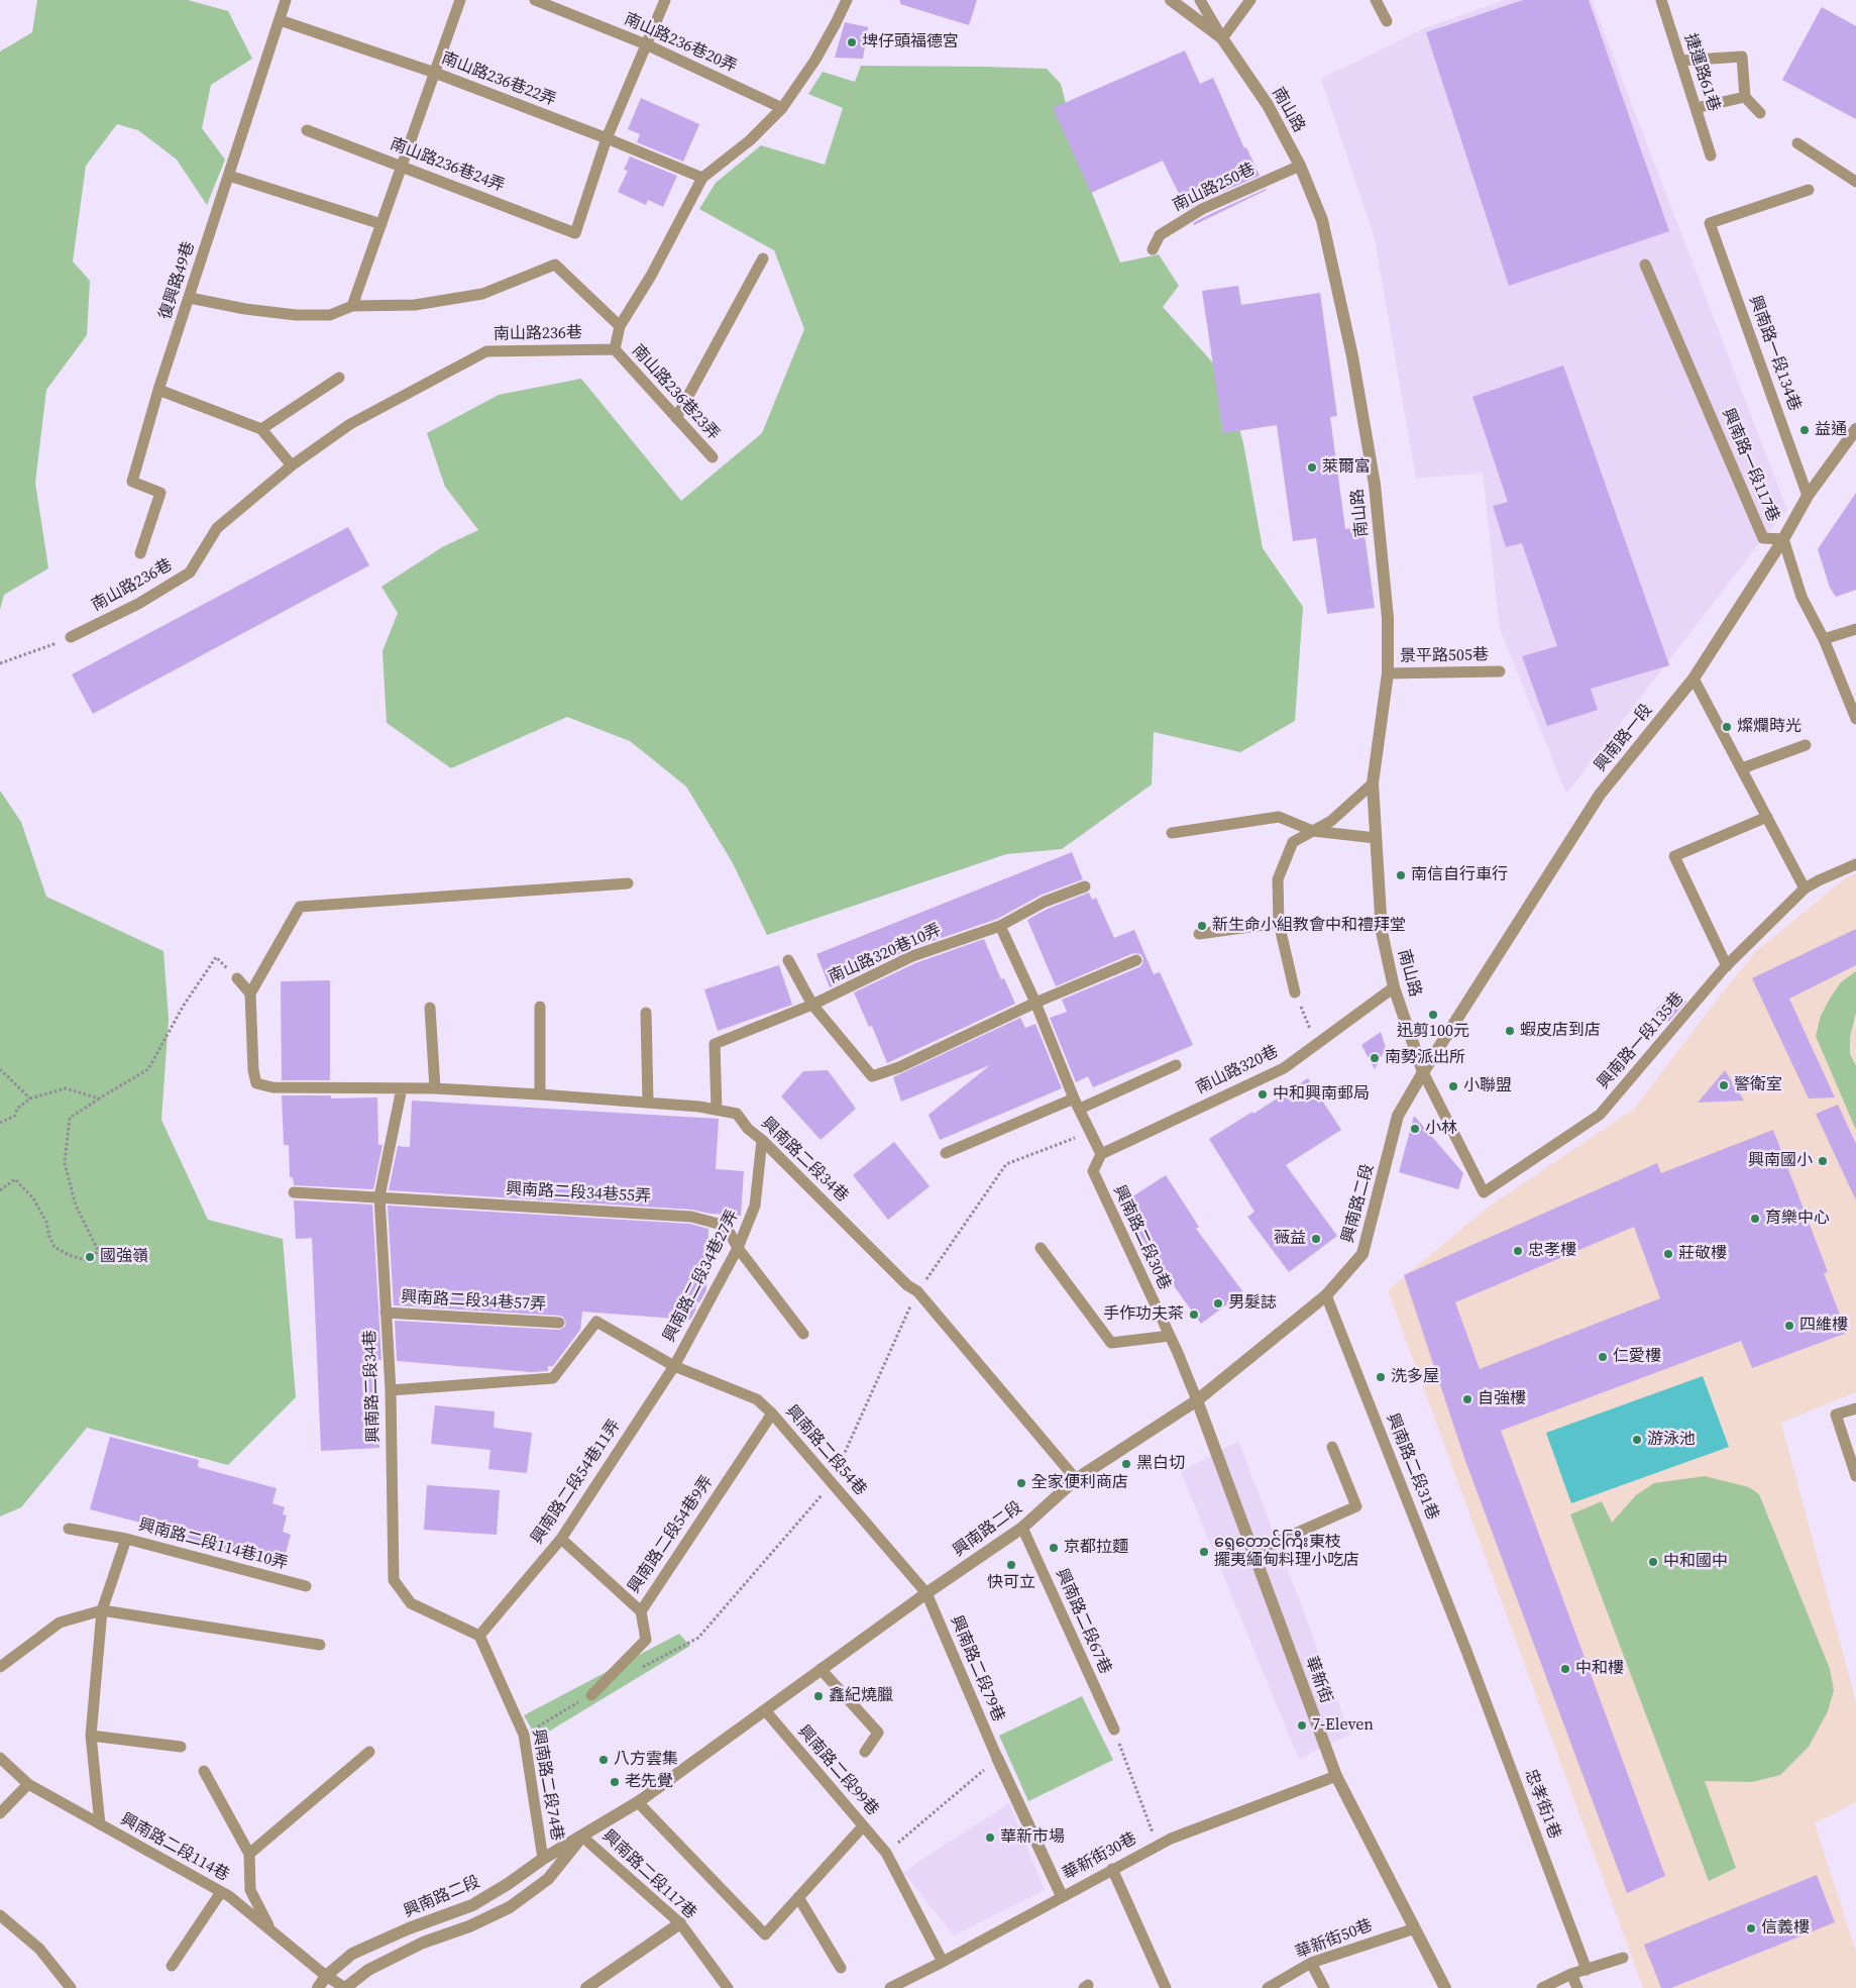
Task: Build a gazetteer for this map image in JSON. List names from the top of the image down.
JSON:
{
  "streets": {
    "street": [
      "南山路",
      "興南路一段",
      "興南路二段",
      "華新街"
    ],
    "lane": [
      "南山路236巷20弄",
      "捷運路61巷",
      "南山路236巷22弄",
      "南山路236巷24弄",
      "南山路250巷",
      "復興路49巷",
      "南山路236巷",
      "興南路一段134巷",
      "南山路236巷23弄",
      "興南路一段117巷",
      "景平路505巷",
      "南山路320巷10弄",
      "興南路一段135巷",
      "南山路320巷",
      "興南路二段34巷",
      "興南路二段34巷55弄",
      "興南路二段30巷",
      "興南路二段34巷27弄",
      "興南路二段34巷57弄",
      "興南路二段54巷",
      "興南路二段31巷",
      "興南路二段54巷11弄",
      "興南路二段54巷9弄",
      "興南路二段114巷10弄",
      "興南路二段67巷",
      "興南路二段79巷",
      "興南路二段99巷",
      "興南路二段74巷",
      "忠孝街1巷",
      "興南路二段114巷",
      "華新街30巷",
      "興南路二段117巷",
      "華新街50巷"
    ]
  },
  "crossings": [
    ["南山路236巷22弄", "南山路236巷24弄"],
    ["南山路236巷22弄", "復興路49巷"],
    ["南山路", "南山路250巷"],
    ["南山路", "景平路505巷"],
    ["南山路", "興南路一段"],
    ["南山路", "興南路一段135巷"],
    ["南山路", "南山路320巷"],
    ["南山路", "興南路二段"],
    ["南山路236巷", "南山路236巷23弄"],
    ["興南路一段134巷", "興南路一段"],
    ["興南路一段117巷", "興南路一段"],
    ["興南路一段", "興南路一段135巷"],
    ["興南路一段", "興南路二段"],
    ["南山路320巷10弄", "興南路二段34巷"],
    ["興南路一段135巷", "興南路二段"],
    ["南山路320巷", "興南路二段30巷"],
    ["興南路二段34巷", "興南路二段34巷55弄"],
    ["興南路二段34巷", "興南路二段"],
    ["興南路二段34巷", "興南路二段34巷27弄"],
    ["興南路二段34巷", "興南路二段34巷57弄"],
    ["興南路二段34巷", "興南路二段54巷"],
    ["興南路二段34巷", "興南路二段54巷11弄"],
    ["興南路二段34巷", "興南路二段74巷"],
    ["興南路二段34巷55弄", "興南路二段34巷27弄"],
    ["興南路二段", "興南路二段30巷"],
    ["興南路二段", "興南路二段54巷"],
    ["興南路二段", "興南路二段31巷"],
    ["興南路二段", "興南路二段67巷"],
    ["興南路二段", "興南路二段79巷"],
    ["興南路二段", "華新街"],
    ["興南路二段", "興南路二段99巷"],
    ["興南路二段", "興南路二段74巷"],
    ["興南路二段", "興南路二段114巷"],
    ["興南路二段", "興南路二段117巷"],
    ["興南路二段30巷", "華新街"],
    ["興南路二段34巷27弄", "興南路二段54巷"],
    ["興南路二段34巷27弄", "興南路二段54巷11弄"],
    ["興南路二段54巷", "興南路二段54巷11弄"],
    ["興南路二段54巷", "興南路二段54巷9弄"],
    ["興南路二段54巷", "興南路二段79巷"],
    ["興南路二段31巷", "忠孝街1巷"],
    ["興南路二段54巷11弄", "興南路二段74巷"],
    ["興南路二段114巷10弄", "興南路二段114巷"],
    ["華新街", "華新街30巷"],
    ["華新街", "華新街50巷"],
    ["興南路二段99巷", "華新街30巷"]
  ],
  "places": [
    "埤仔頭福德宮",
    "益通",
    "萊爾富",
    "燦爛時光",
    "南信自行車行",
    "新生命小組教會中和禮拜堂",
    "迅剪100元",
    "蝦皮店到店",
    "南勢派出所",
    "警衛室",
    "小聯盟",
    "中和興南郵局",
    "小林",
    "興南國小",
    "育樂中心",
    "薇益",
    "忠孝樓",
    "莊敬樓",
    "國強嶺",
    "男髮誌",
    "手作功夫茶",
    "四維樓",
    "仁愛樓",
    "洗多屋",
    "自強樓",
    "游泳池",
    "黑白切",
    "全家便利商店",
    "京都拉麵",
    "ရွှေတောင်ကြီး東枝 擺夷緬甸料理小吃店",
    "中和國中",
    "快可立",
    "中和樓",
    "鑫紀燒臘",
    "7-Eleven",
    "八方雲集",
    "老先覺",
    "華新市場",
    "信義樓"
  ]
}
